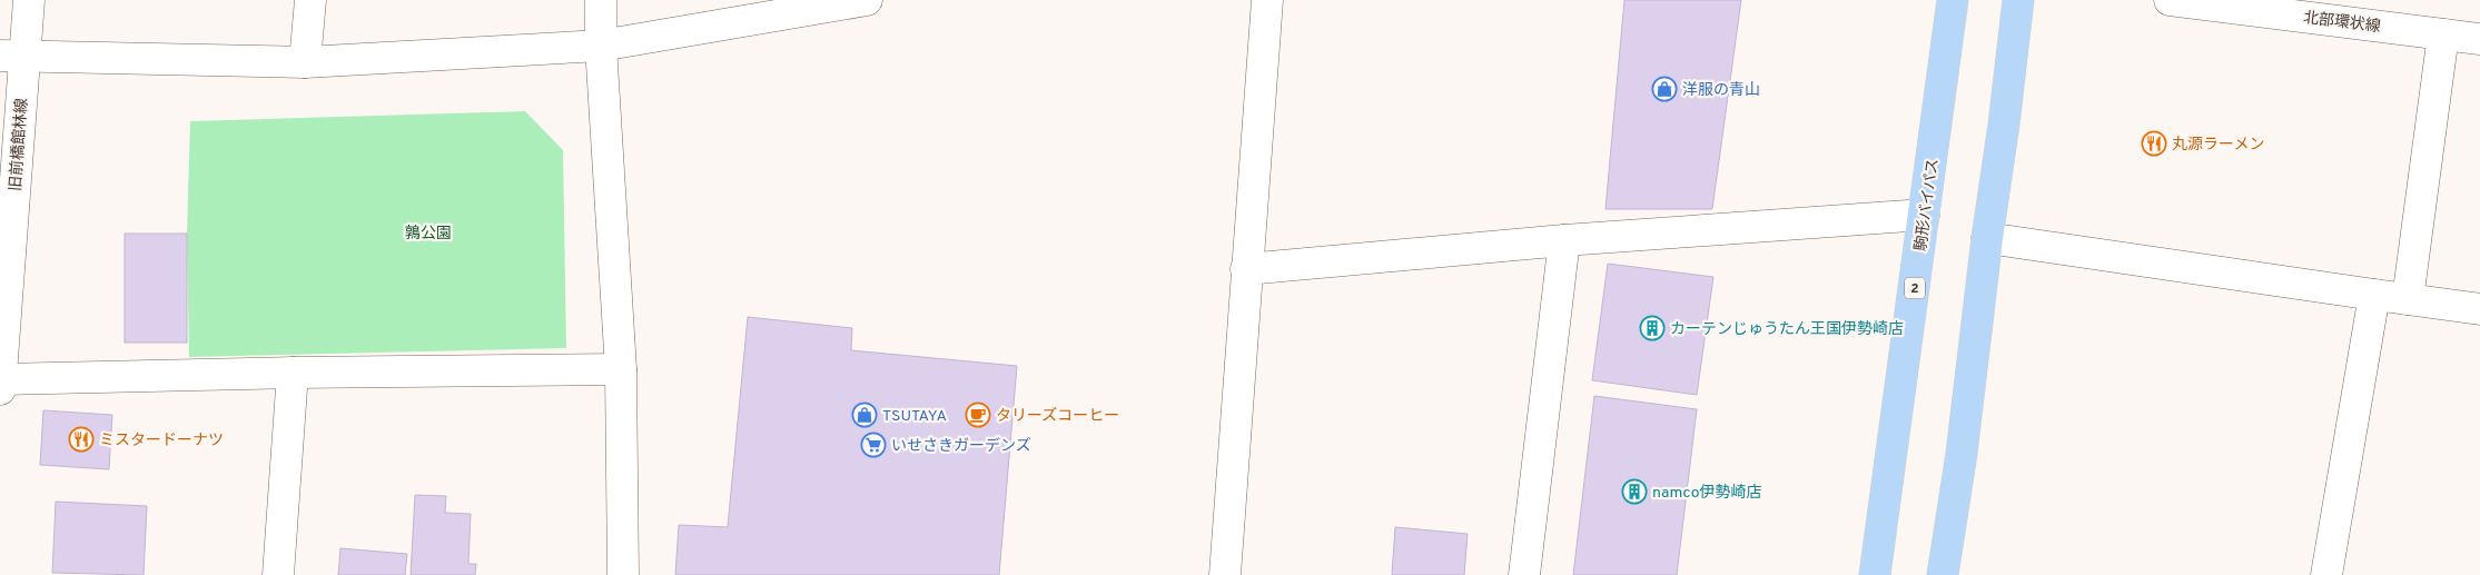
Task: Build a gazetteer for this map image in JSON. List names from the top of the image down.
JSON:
{
  "streets": {
    "main road": ["駒形バイパス", "2"],
    "street": ["北部環状線", "旧前橋館林線"]
  },
  "parks": ["鶉公園"],
  "places": {
    "shop": ["洋服の青山", "TSUTAYA"],
    "restaurant": ["丸源ラーメン", "ミスタードーナツ"],
    "building": ["カーテンじゅうたん王国伊勢崎店", "namco伊勢崎店"],
    "cafe": ["タリーズコーヒー"],
    "supermarket": ["いせさきガーデンズ"]
  }
}
